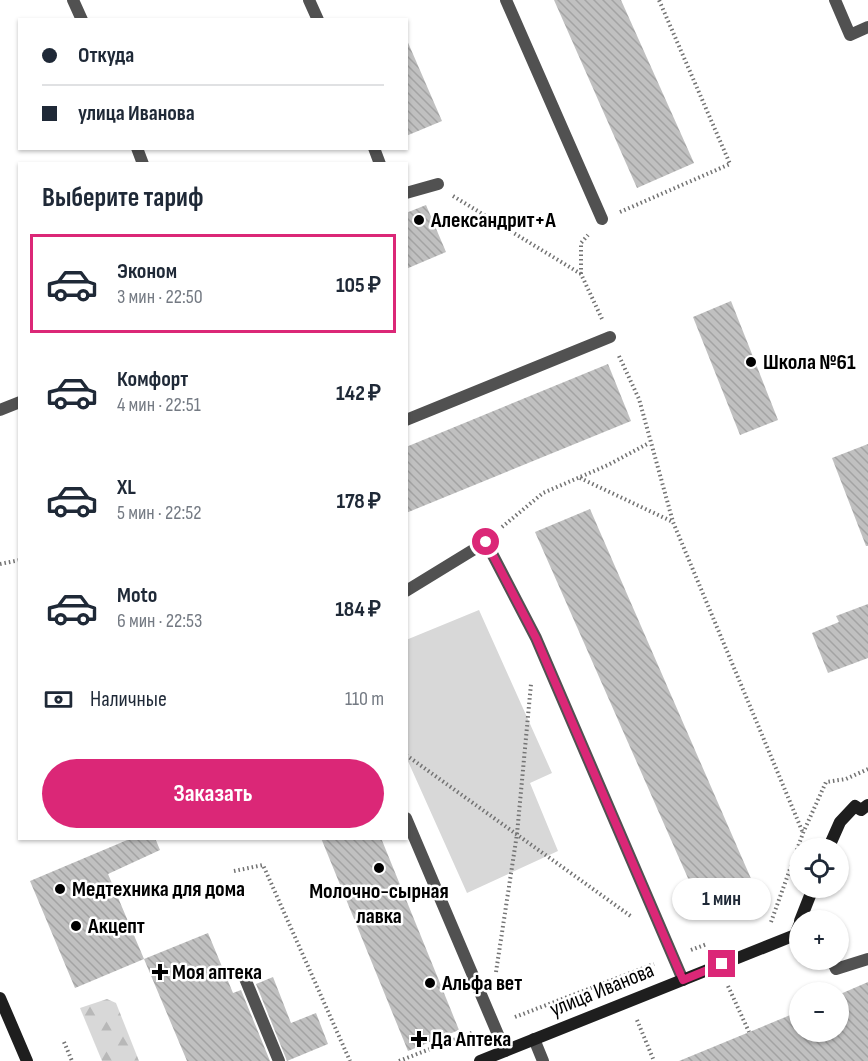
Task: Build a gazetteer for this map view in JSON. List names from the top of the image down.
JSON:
{
  "streets": {
    "street": ["улица Иванова"]
  },
  "places": {
    "other": [
      "Александрит+А",
      "Школа №61",
      "Молочно-сырная лавка",
      "Медтехника для дома",
      "Акцепт",
      "Альфа вет"
    ],
    "health": ["Моя аптека", "Да Аптека"]
  },
  "page": {
    "banner": ["Откуда", "улица Иванова"],
    "heading": "Выберите тариф",
    "list": [
      {
        "name": "Эконом",
        "note": "3 мин · 22:50",
        "value": "105 ₽"
      },
      {
        "name": "Комфорт",
        "note": "4 мин · 22:51",
        "value": "142 ₽"
      },
      {
        "name": "XL",
        "note": "5 мин · 22:52",
        "value": "178 ₽"
      },
      {
        "name": "Moto",
        "note": "6 мин · 22:53",
        "value": "184 ₽"
      }
    ],
    "pay": ["Наличные", "110 m"],
    "buttons": "Заказать",
    "map_buttons": ["+", "−"],
    "bubble": "1 мин"
  }
}
